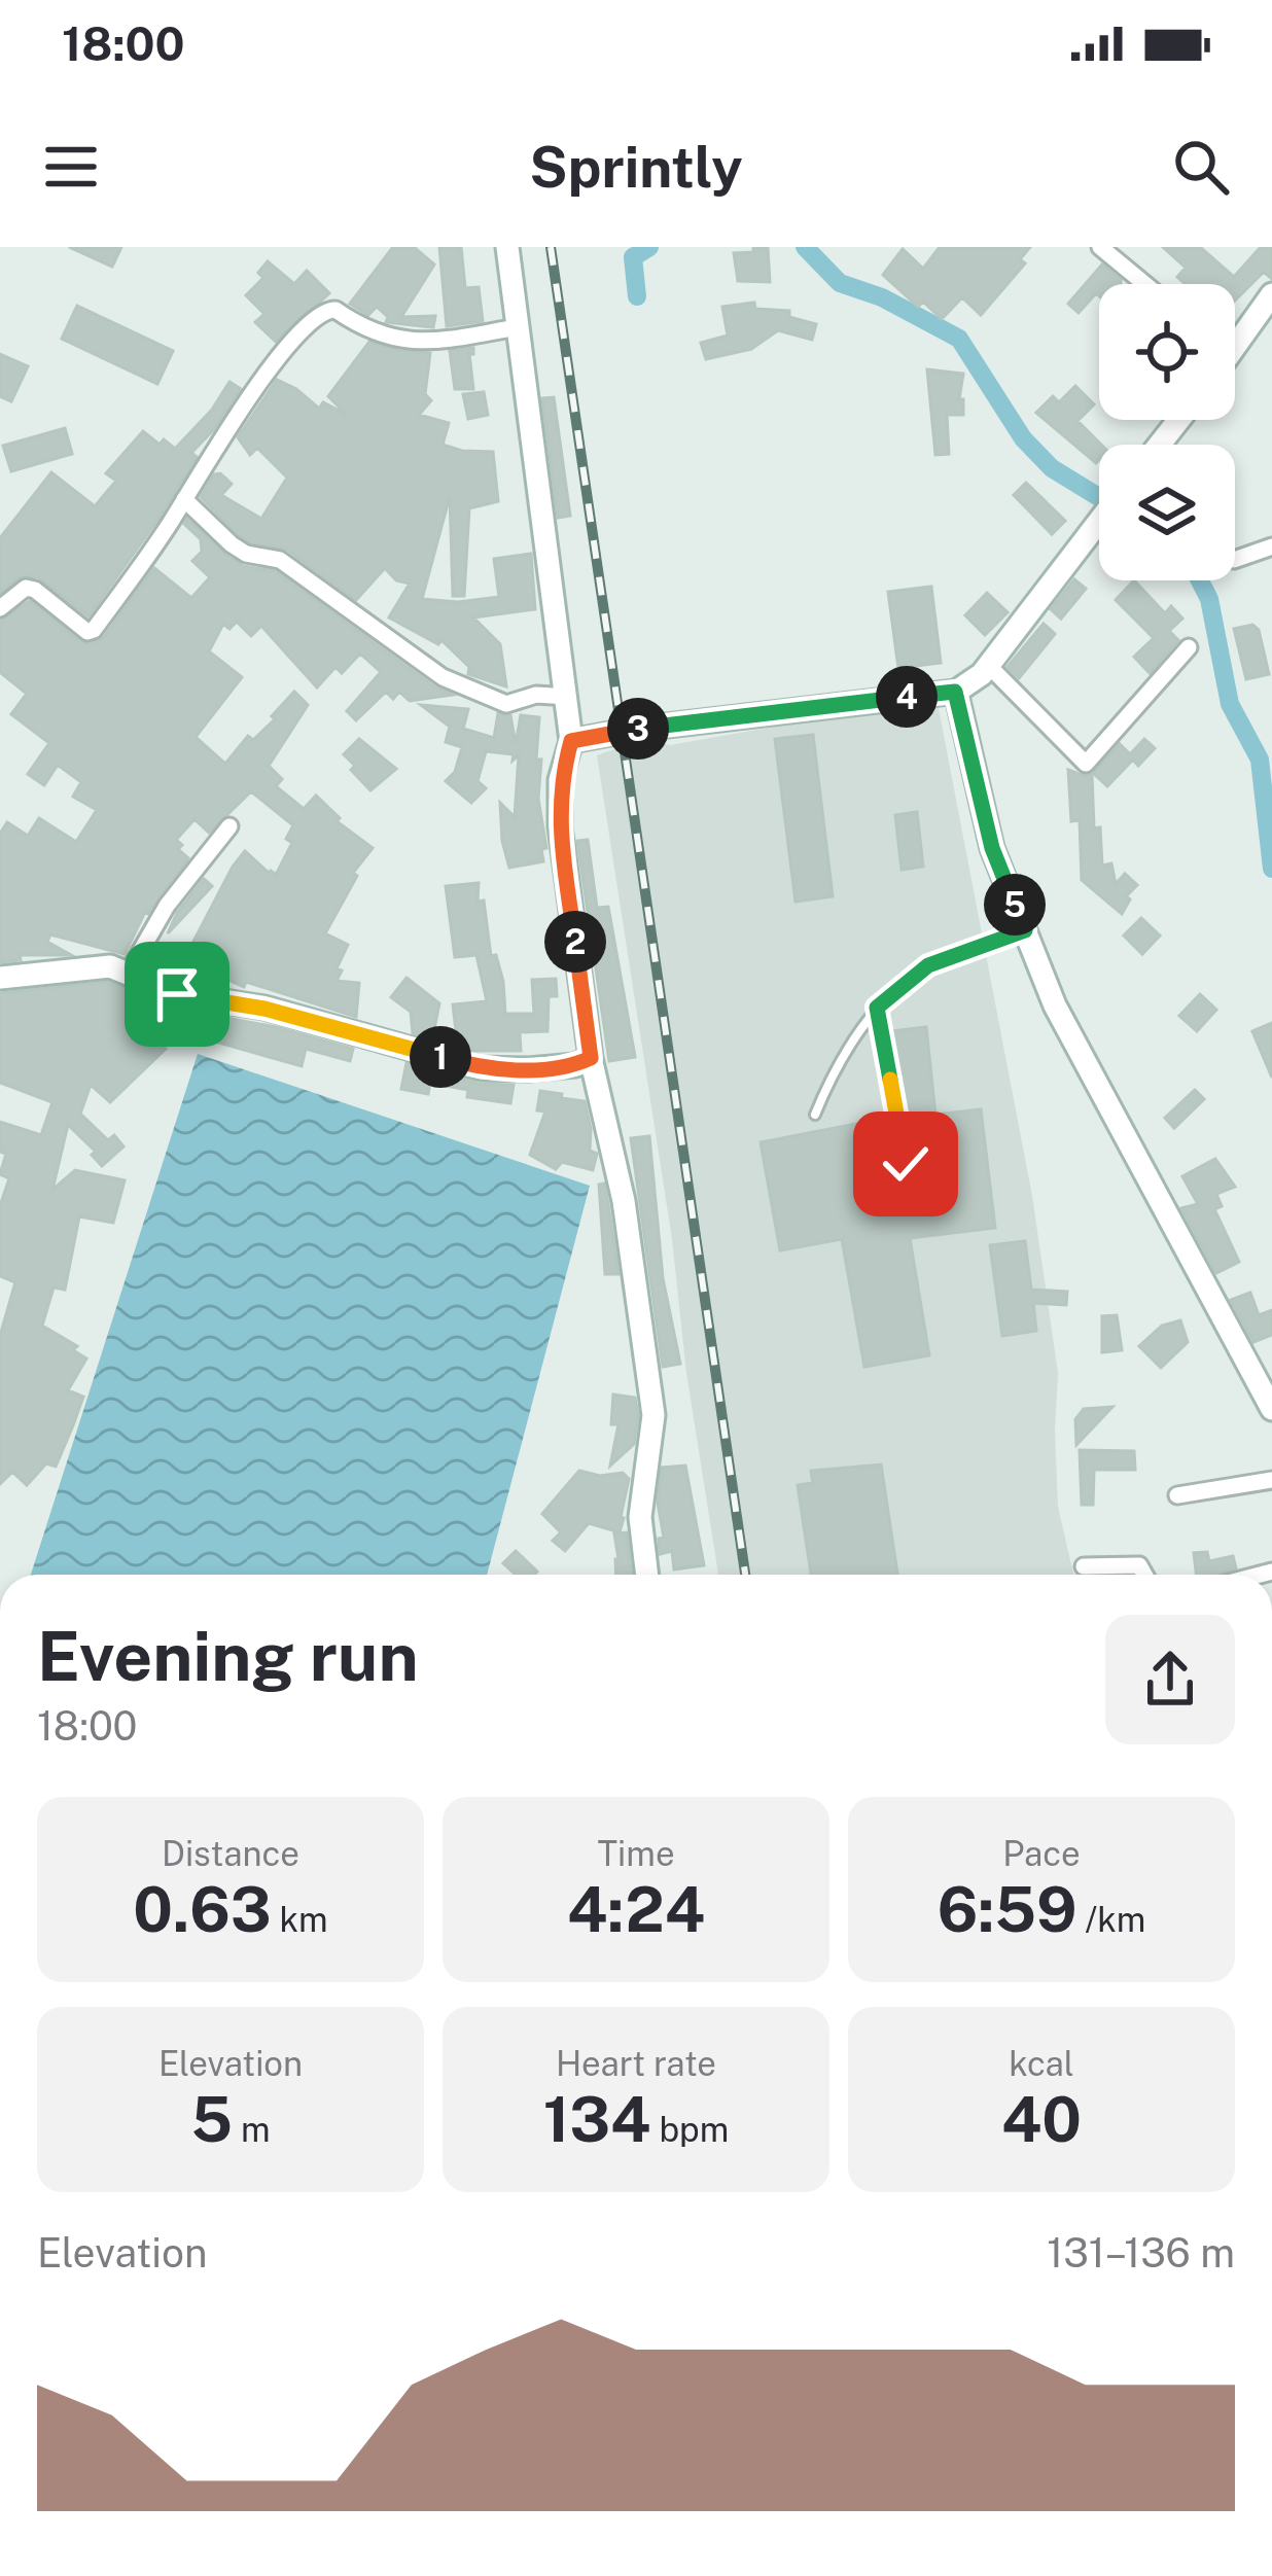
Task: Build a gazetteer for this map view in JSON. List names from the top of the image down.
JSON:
{
  "page": {
    "status": "18:00",
    "header": "Sprintly",
    "pins": [
      "4",
      "3",
      "5",
      "2",
      "1"
    ],
    "heading": ["Evening run", "18:00"],
    "stats": [
      ["Distance", "0.63 km"],
      ["Time", "4:24"],
      ["Pace", "6:59 /km"],
      ["Elevation", "5 m"],
      ["Heart rate", "134 bpm"],
      ["kcal", "40"]
    ],
    "chart": ["Elevation", "131–136 m"]
  }
}
